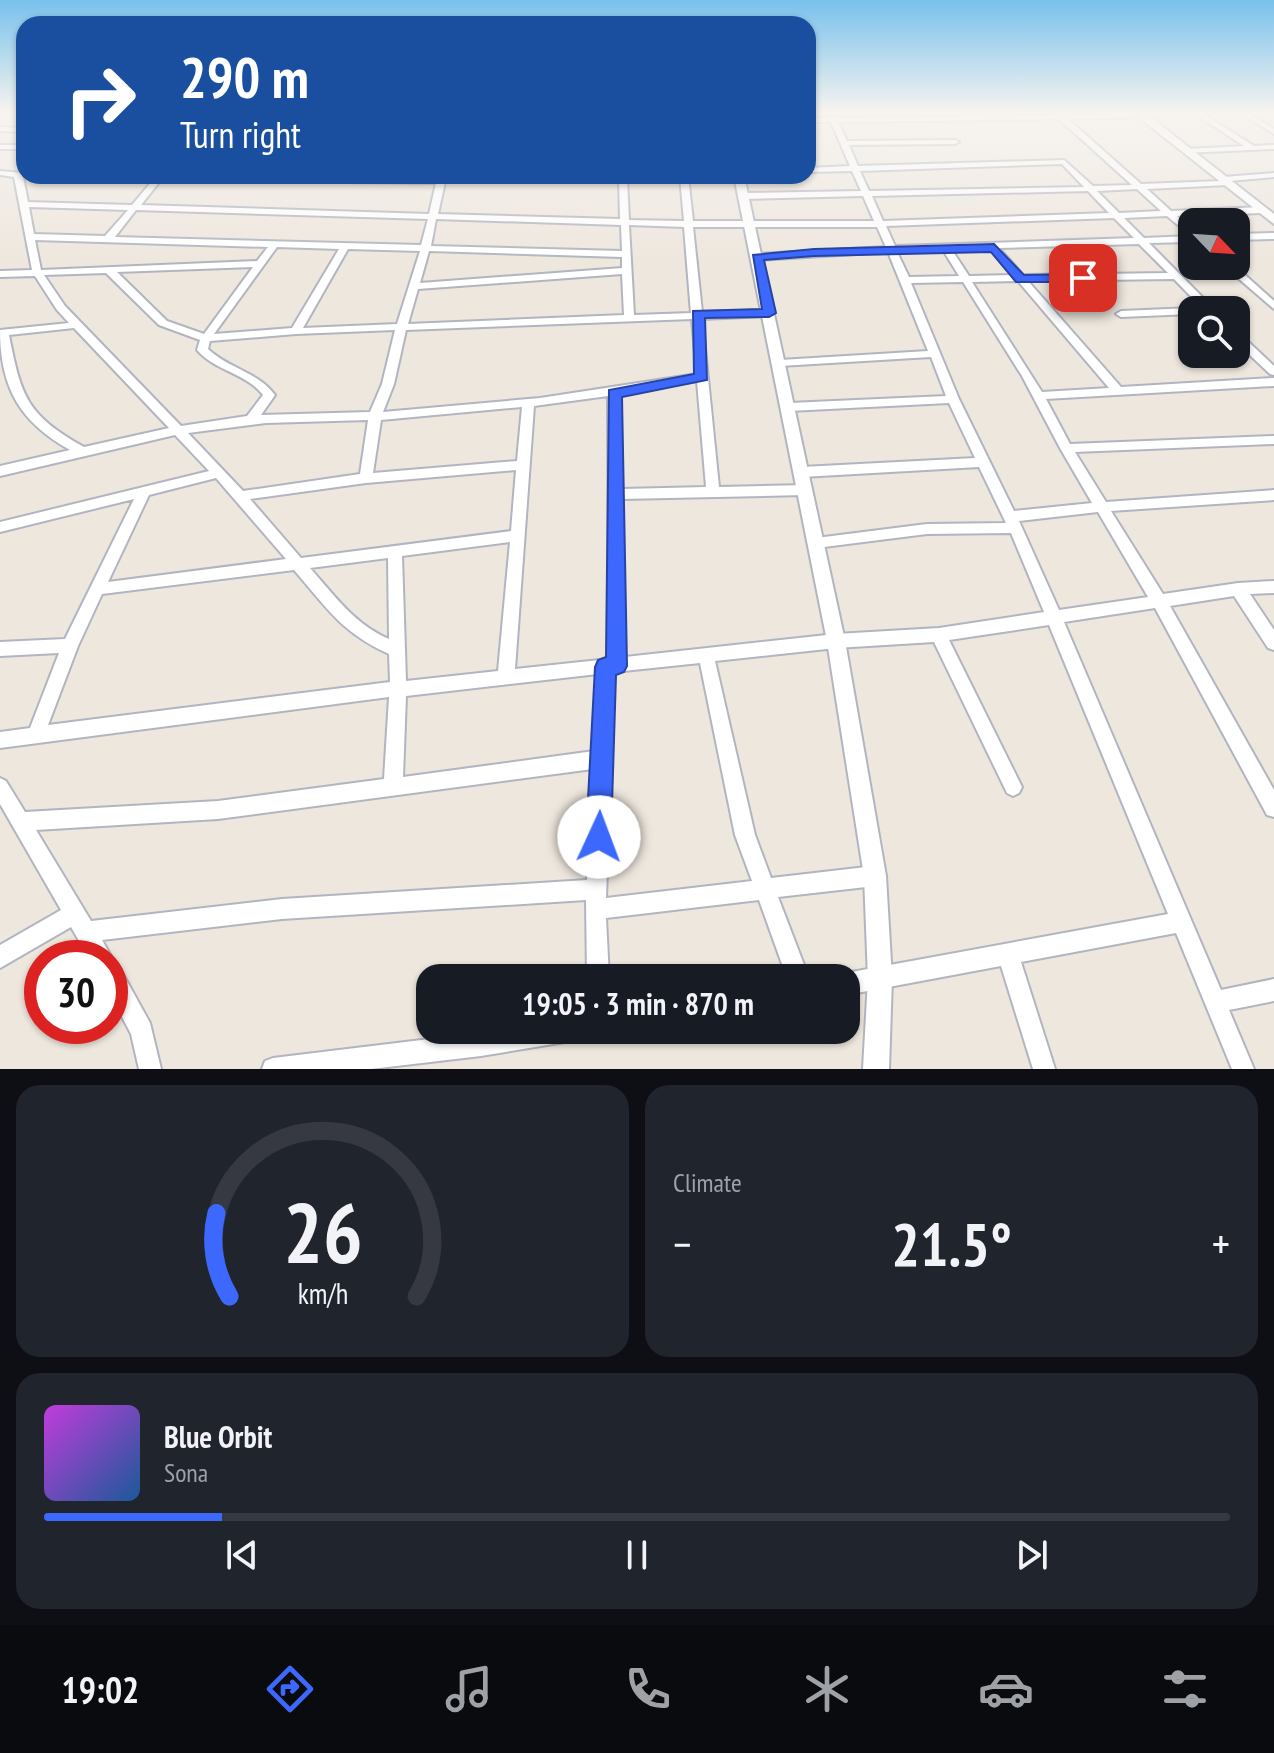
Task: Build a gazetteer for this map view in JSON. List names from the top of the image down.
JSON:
{
  "north": "bottom right",
  "page": {
    "turn": ["290 m", "Turn right"],
    "limit": "30",
    "trip": "19:05 · 3 min · 870 m",
    "tile": "Climate",
    "heat": ["−", "21.5°", "+"],
    "song": ["Blue Orbit", "Sona"],
    "tabs": "19:02",
    "gauge": ["26", "km/h"]
  }
}
